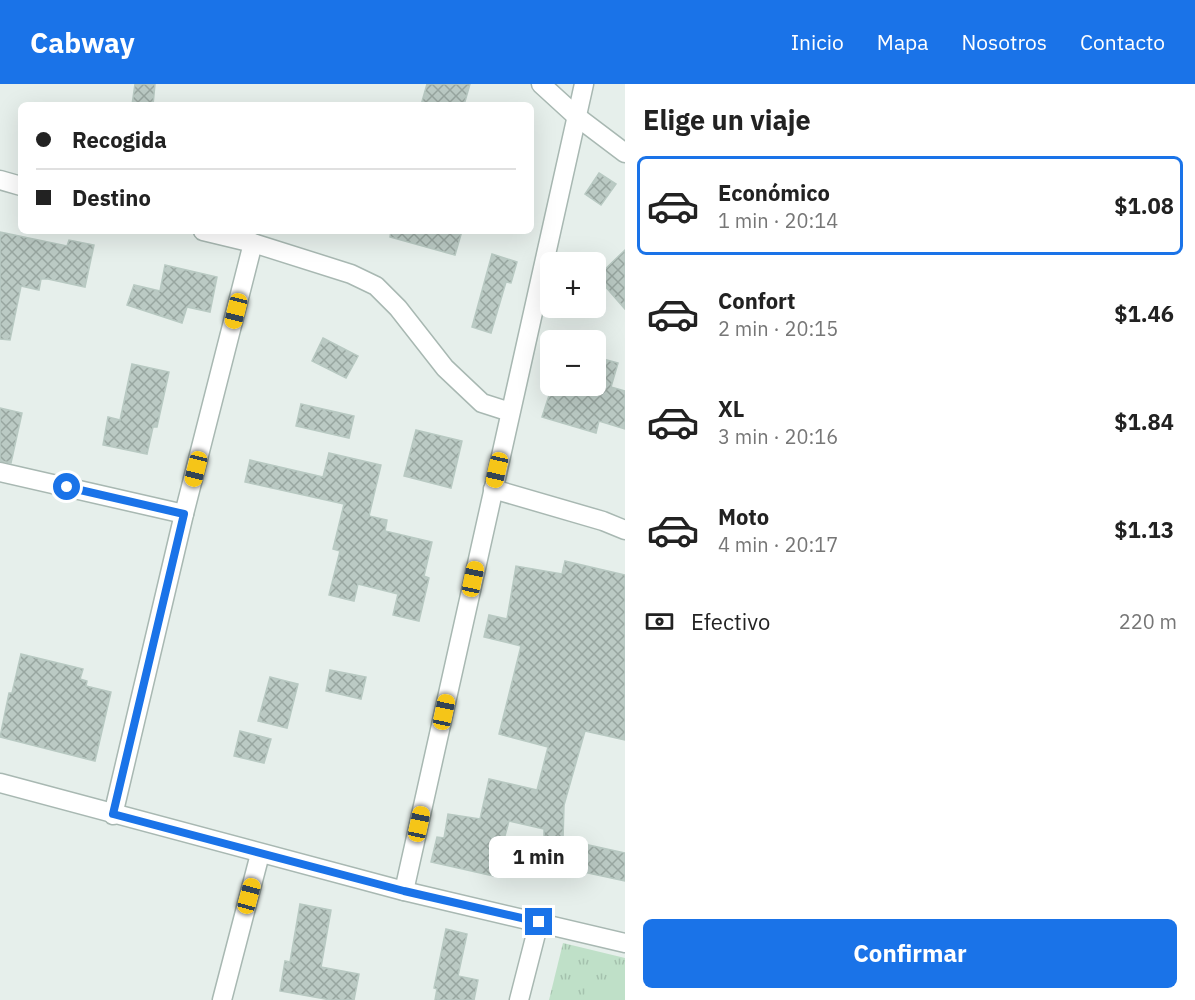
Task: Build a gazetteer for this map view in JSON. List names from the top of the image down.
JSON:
{
  "page": {
    "header": "Cabway",
    "nav": [
      "Inicio",
      "Mapa",
      "Nosotros",
      "Contacto"
    ],
    "heading": "Elige un viaje",
    "banner": ["Recogida", "Destino"],
    "list": [
      {
        "name": "Económico",
        "note": "1 min · 20:14",
        "value": "$1.08"
      },
      {
        "name": "Confort",
        "note": "2 min · 20:15",
        "value": "$1.46"
      },
      {
        "name": "XL",
        "note": "3 min · 20:16",
        "value": "$1.84"
      },
      {
        "name": "Moto",
        "note": "4 min · 20:17",
        "value": "$1.13"
      }
    ],
    "map_buttons": ["+", "−"],
    "pay": ["Efectivo", "220 m"],
    "bubble": "1 min",
    "buttons": "Confirmar"
  }
}
